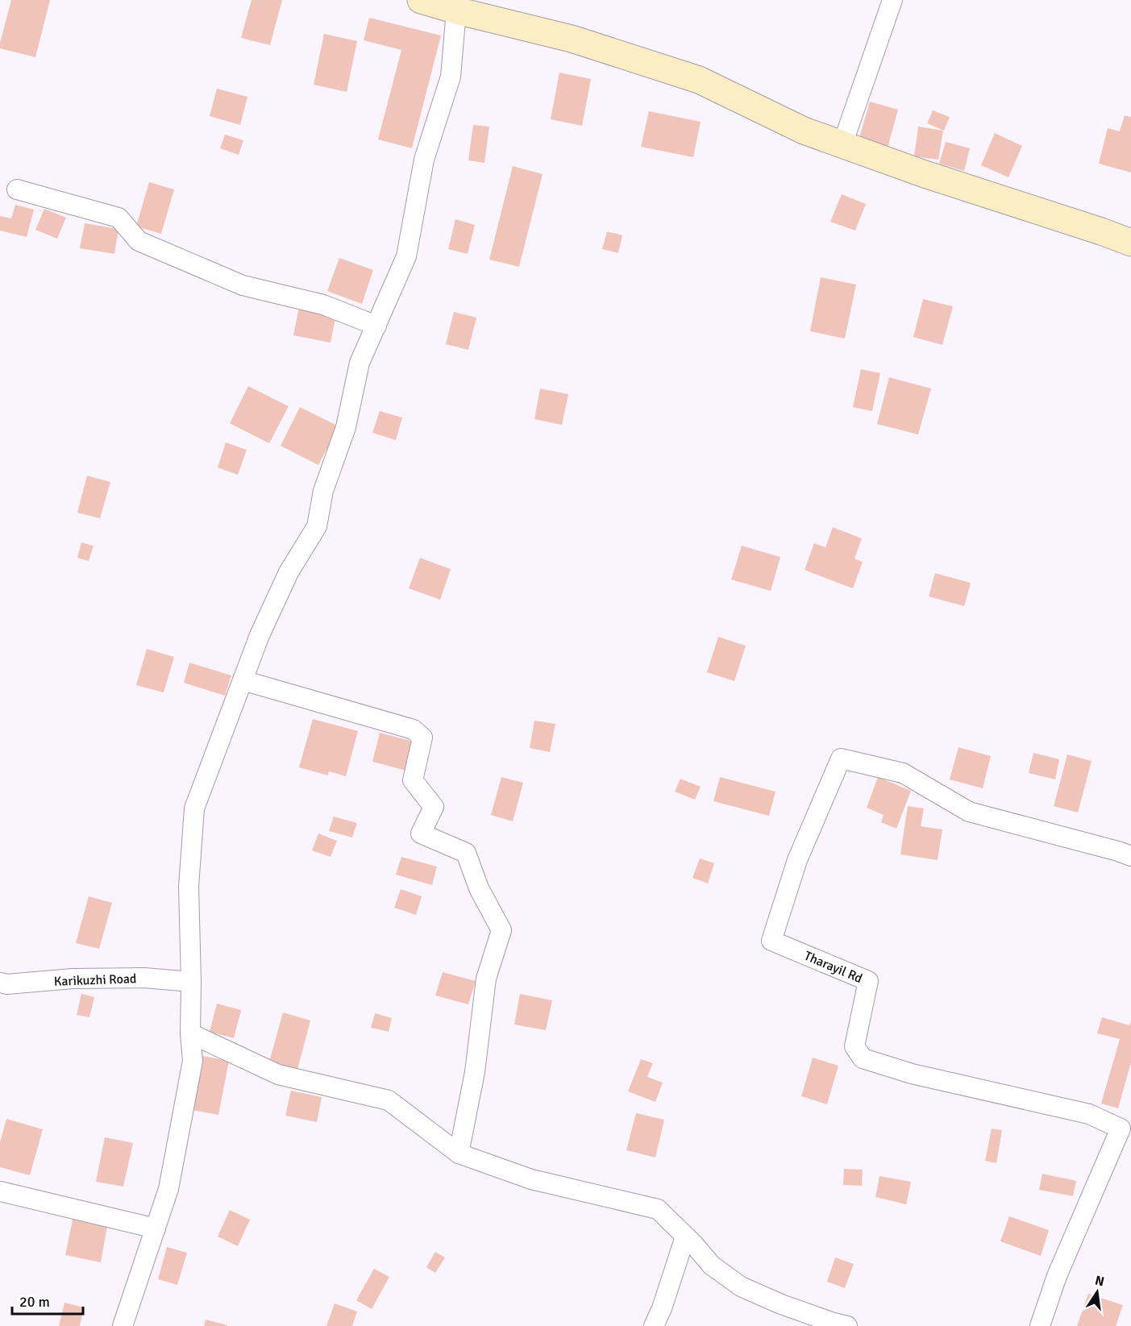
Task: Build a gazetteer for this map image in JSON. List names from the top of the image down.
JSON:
{
  "streets": {
    "street": ["Tharayil Rd", "Karikuzhi Road"]
  },
  "scale_bar": "20 m",
  "north": "top"
}
